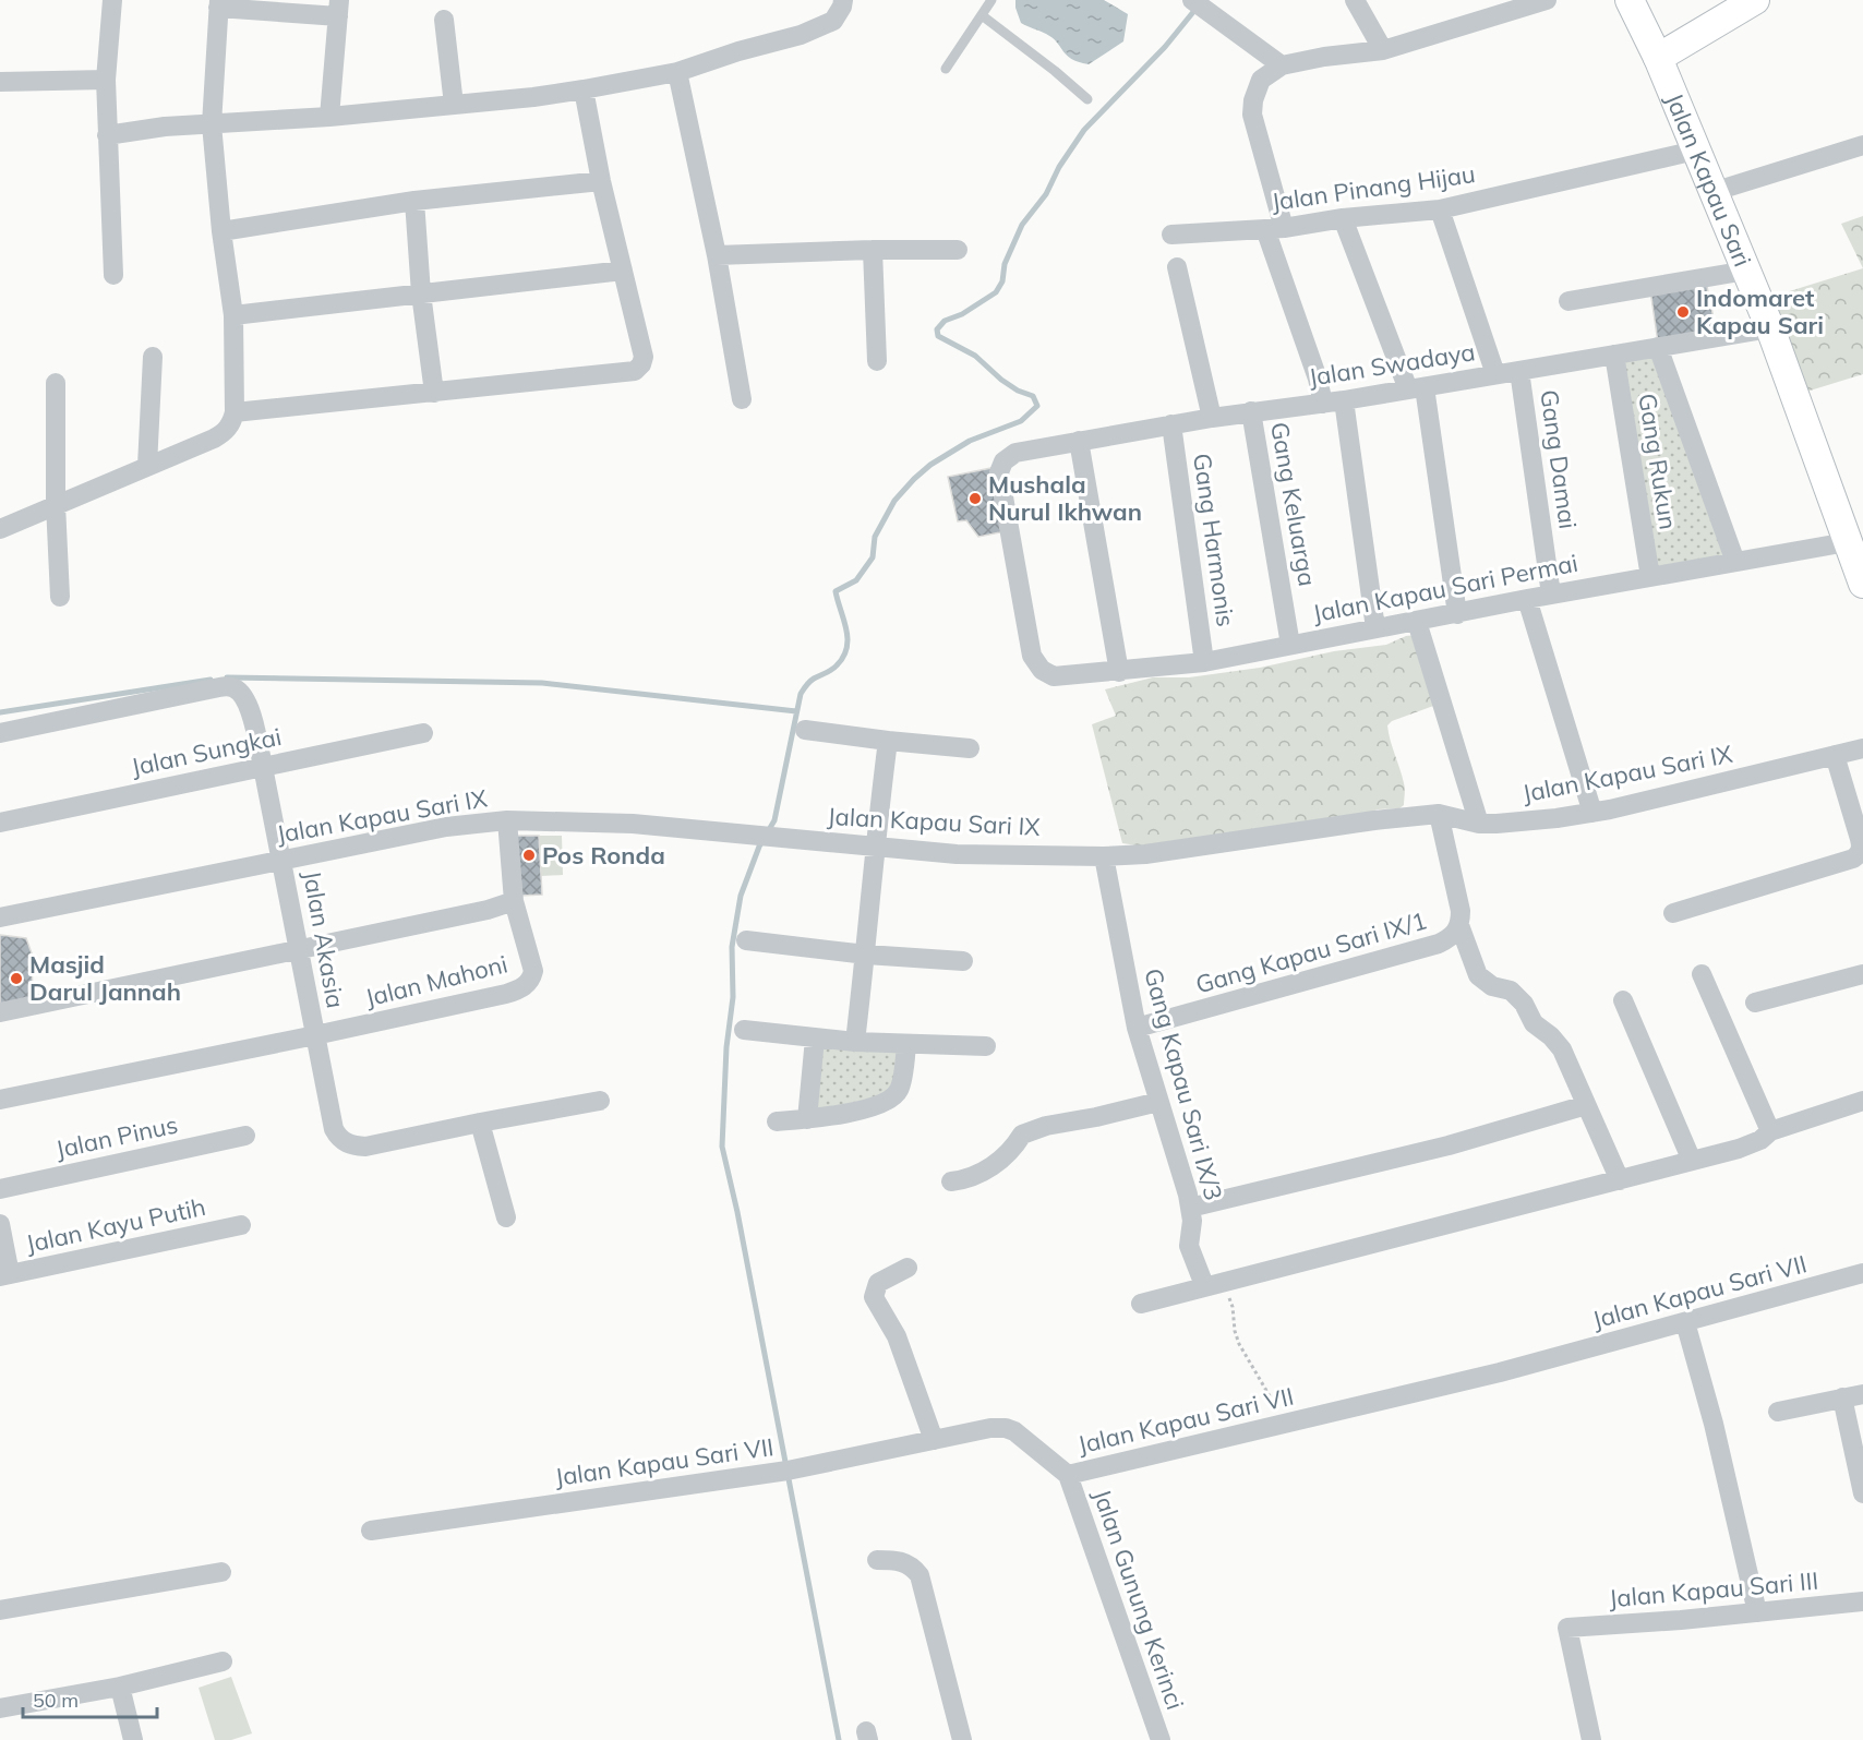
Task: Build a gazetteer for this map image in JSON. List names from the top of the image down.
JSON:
{
  "streets": {
    "main road": ["Jalan Kapau Sari"],
    "street": [
      "Jalan Pinang Hijau",
      "Jalan Swadaya",
      "Gang Damai",
      "Gang Rukun",
      "Gang Keluarga",
      "Gang Harmonis",
      "Jalan Kapau Sari Permai",
      "Jalan Sungkai",
      "Jalan Kapau Sari IX",
      "Jalan Akasia",
      "Gang Kapau Sari IX/1",
      "Jalan Mahoni",
      "Gang Kapau Sari IX/3",
      "Jalan Pinus",
      "Jalan Kayu Putih",
      "Jalan Kapau Sari VII",
      "Jalan Kapau Sari III",
      "Jalan Gunung Kerinci"
    ]
  },
  "crossings": [
    ["Jalan Kapau Sari", "Jalan Pinang Hijau"],
    ["Jalan Kapau Sari", "Jalan Swadaya"],
    ["Jalan Kapau Sari", "Jalan Kapau Sari Permai"],
    ["Jalan Swadaya", "Gang Damai"],
    ["Jalan Swadaya", "Gang Rukun"],
    ["Jalan Swadaya", "Gang Keluarga"],
    ["Jalan Swadaya", "Gang Harmonis"],
    ["Jalan Swadaya", "Jalan Kapau Sari Permai"],
    ["Gang Damai", "Jalan Kapau Sari Permai"],
    ["Gang Rukun", "Jalan Kapau Sari Permai"],
    ["Gang Keluarga", "Jalan Kapau Sari Permai"],
    ["Gang Harmonis", "Jalan Kapau Sari Permai"],
    ["Jalan Sungkai", "Jalan Akasia"],
    ["Jalan Kapau Sari IX", "Jalan Akasia"],
    ["Jalan Kapau Sari IX", "Gang Kapau Sari IX/1"],
    ["Jalan Kapau Sari IX", "Jalan Mahoni"],
    ["Jalan Kapau Sari IX", "Gang Kapau Sari IX/3"],
    ["Jalan Akasia", "Jalan Mahoni"],
    ["Gang Kapau Sari IX/1", "Gang Kapau Sari IX/3"],
    ["Jalan Kapau Sari VII", "Jalan Gunung Kerinci"]
  ],
  "places": [
    "Indomaret Kapau Sari",
    "Mushala Nurul Ikhwan",
    "Pos Ronda",
    "Masjid Darul Jannah"
  ],
  "scale_bar": "50 m"
}
